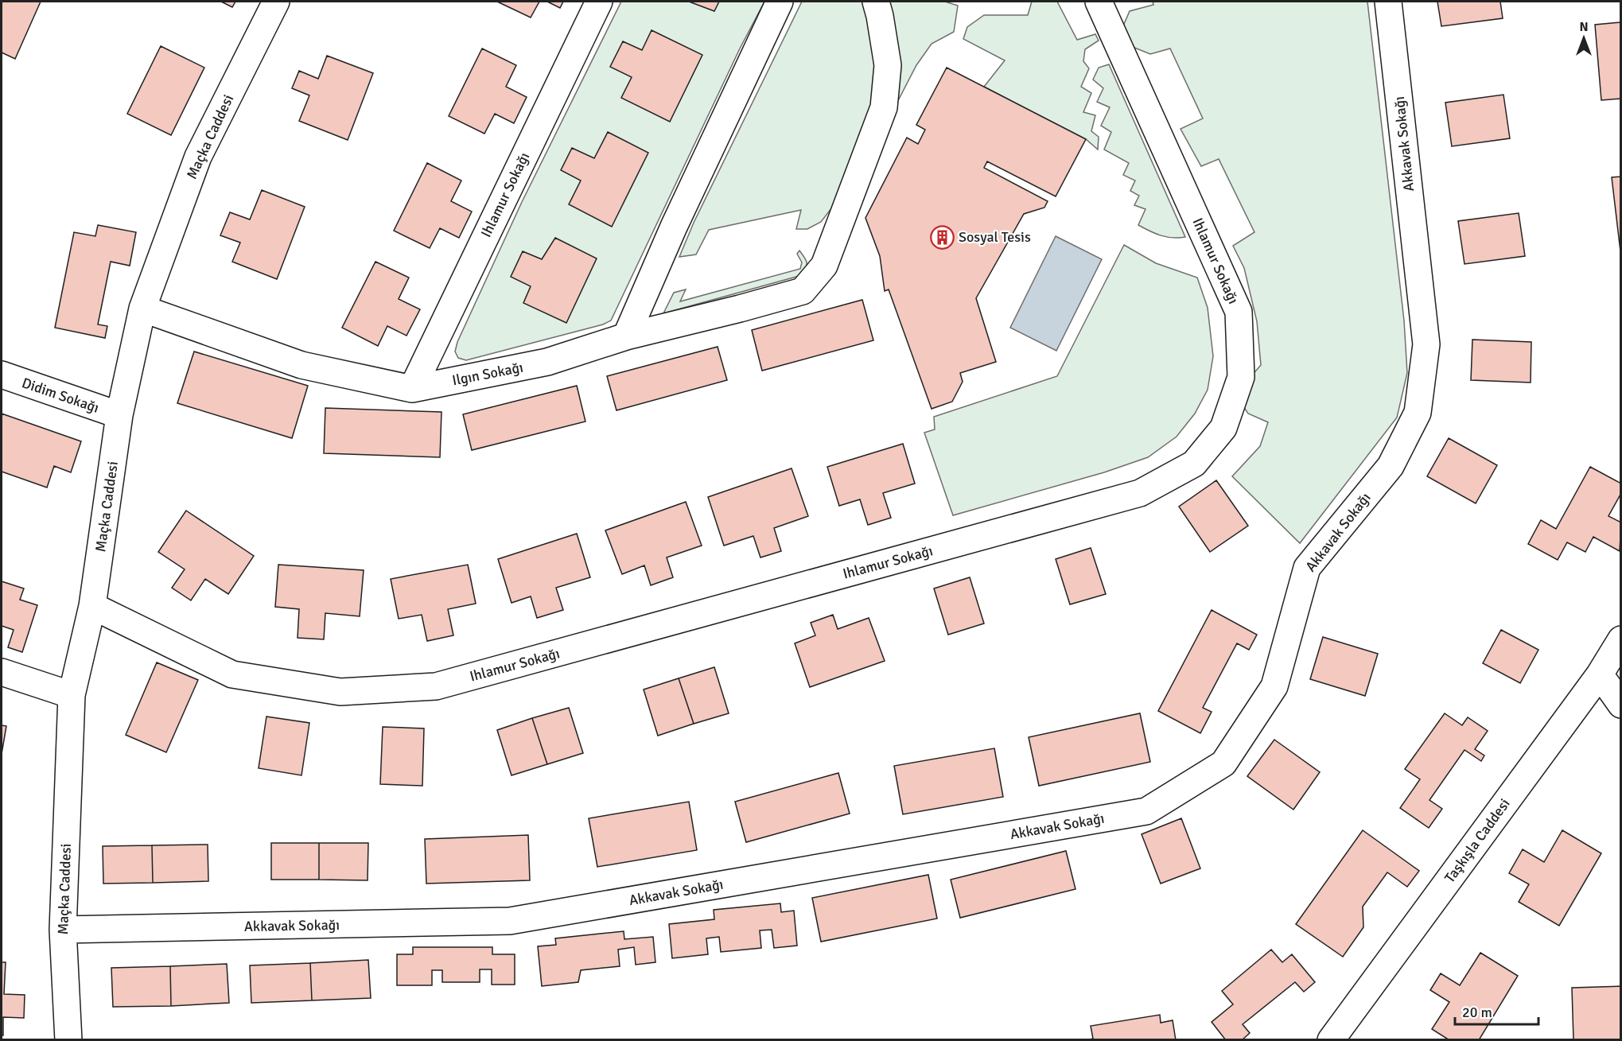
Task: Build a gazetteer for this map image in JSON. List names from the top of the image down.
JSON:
{
  "streets": {
    "street": [
      "Maçka Caddesi",
      "Akkavak Sokağı",
      "Ihlamur Sokağı",
      "Ilgın Sokağı",
      "Didim Sokağı",
      "Taşkışla Caddesi"
    ]
  },
  "crossings": [
    ["Maçka Caddesi", "Akkavak Sokağı"],
    ["Maçka Caddesi", "Ihlamur Sokağı"],
    ["Maçka Caddesi", "Ilgın Sokağı"],
    ["Maçka Caddesi", "Didim Sokağı"],
    ["Ihlamur Sokağı", "Ilgın Sokağı"]
  ],
  "places": {
    "building": ["Sosyal Tesis"]
  },
  "scale_bar": "20 m",
  "north": "top"
}
